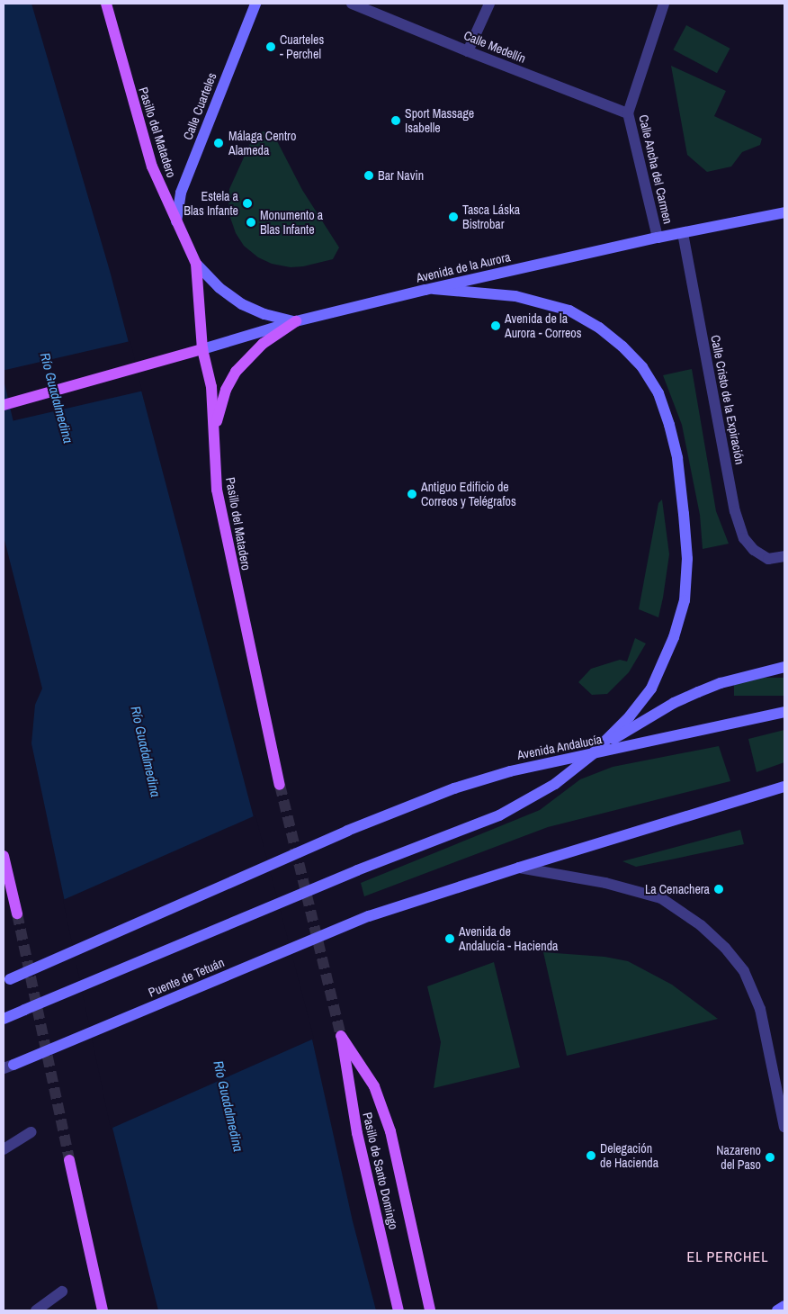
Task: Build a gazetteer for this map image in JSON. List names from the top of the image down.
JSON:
{
  "streets": {
    "main road": [
      "Calle Cuarteles",
      "Pasillo del Matadero",
      "Avenida de la Aurora",
      "Avenida Andalucía",
      "Puente de Tetuán",
      "Pasillo de Santo Domingo"
    ],
    "street": ["Calle Medellín", "Calle Ancha del Carmen", "Calle Cristo de la Expiración"]
  },
  "crossings": [
    ["Calle Medellín", "Calle Ancha del Carmen"],
    ["Calle Cuarteles", "Pasillo del Matadero"],
    ["Pasillo del Matadero", "Avenida de la Aurora"],
    ["Calle Ancha del Carmen", "Avenida de la Aurora"],
    ["Avenida de la Aurora", "Calle Cristo de la Expiración"]
  ],
  "districts": ["EL PERCHEL"],
  "water": ["Río Guadalmedina"],
  "places": [
    "Cuarteles - Perchel",
    "Sport Massage Isabelle",
    "Málaga Centro Alameda",
    "Bar Navin",
    "Estela a Blas Infante",
    "Tasca Láska Bistrobar",
    "Monumento a Blas Infante",
    "Avenida de la Aurora - Correos",
    "Antiguo Edificio de Correos y Telégrafos",
    "La Cenachera",
    "Avenida de Andalucía - Hacienda",
    "Delegación de Hacienda",
    "Nazareno del Paso"
  ]
}
